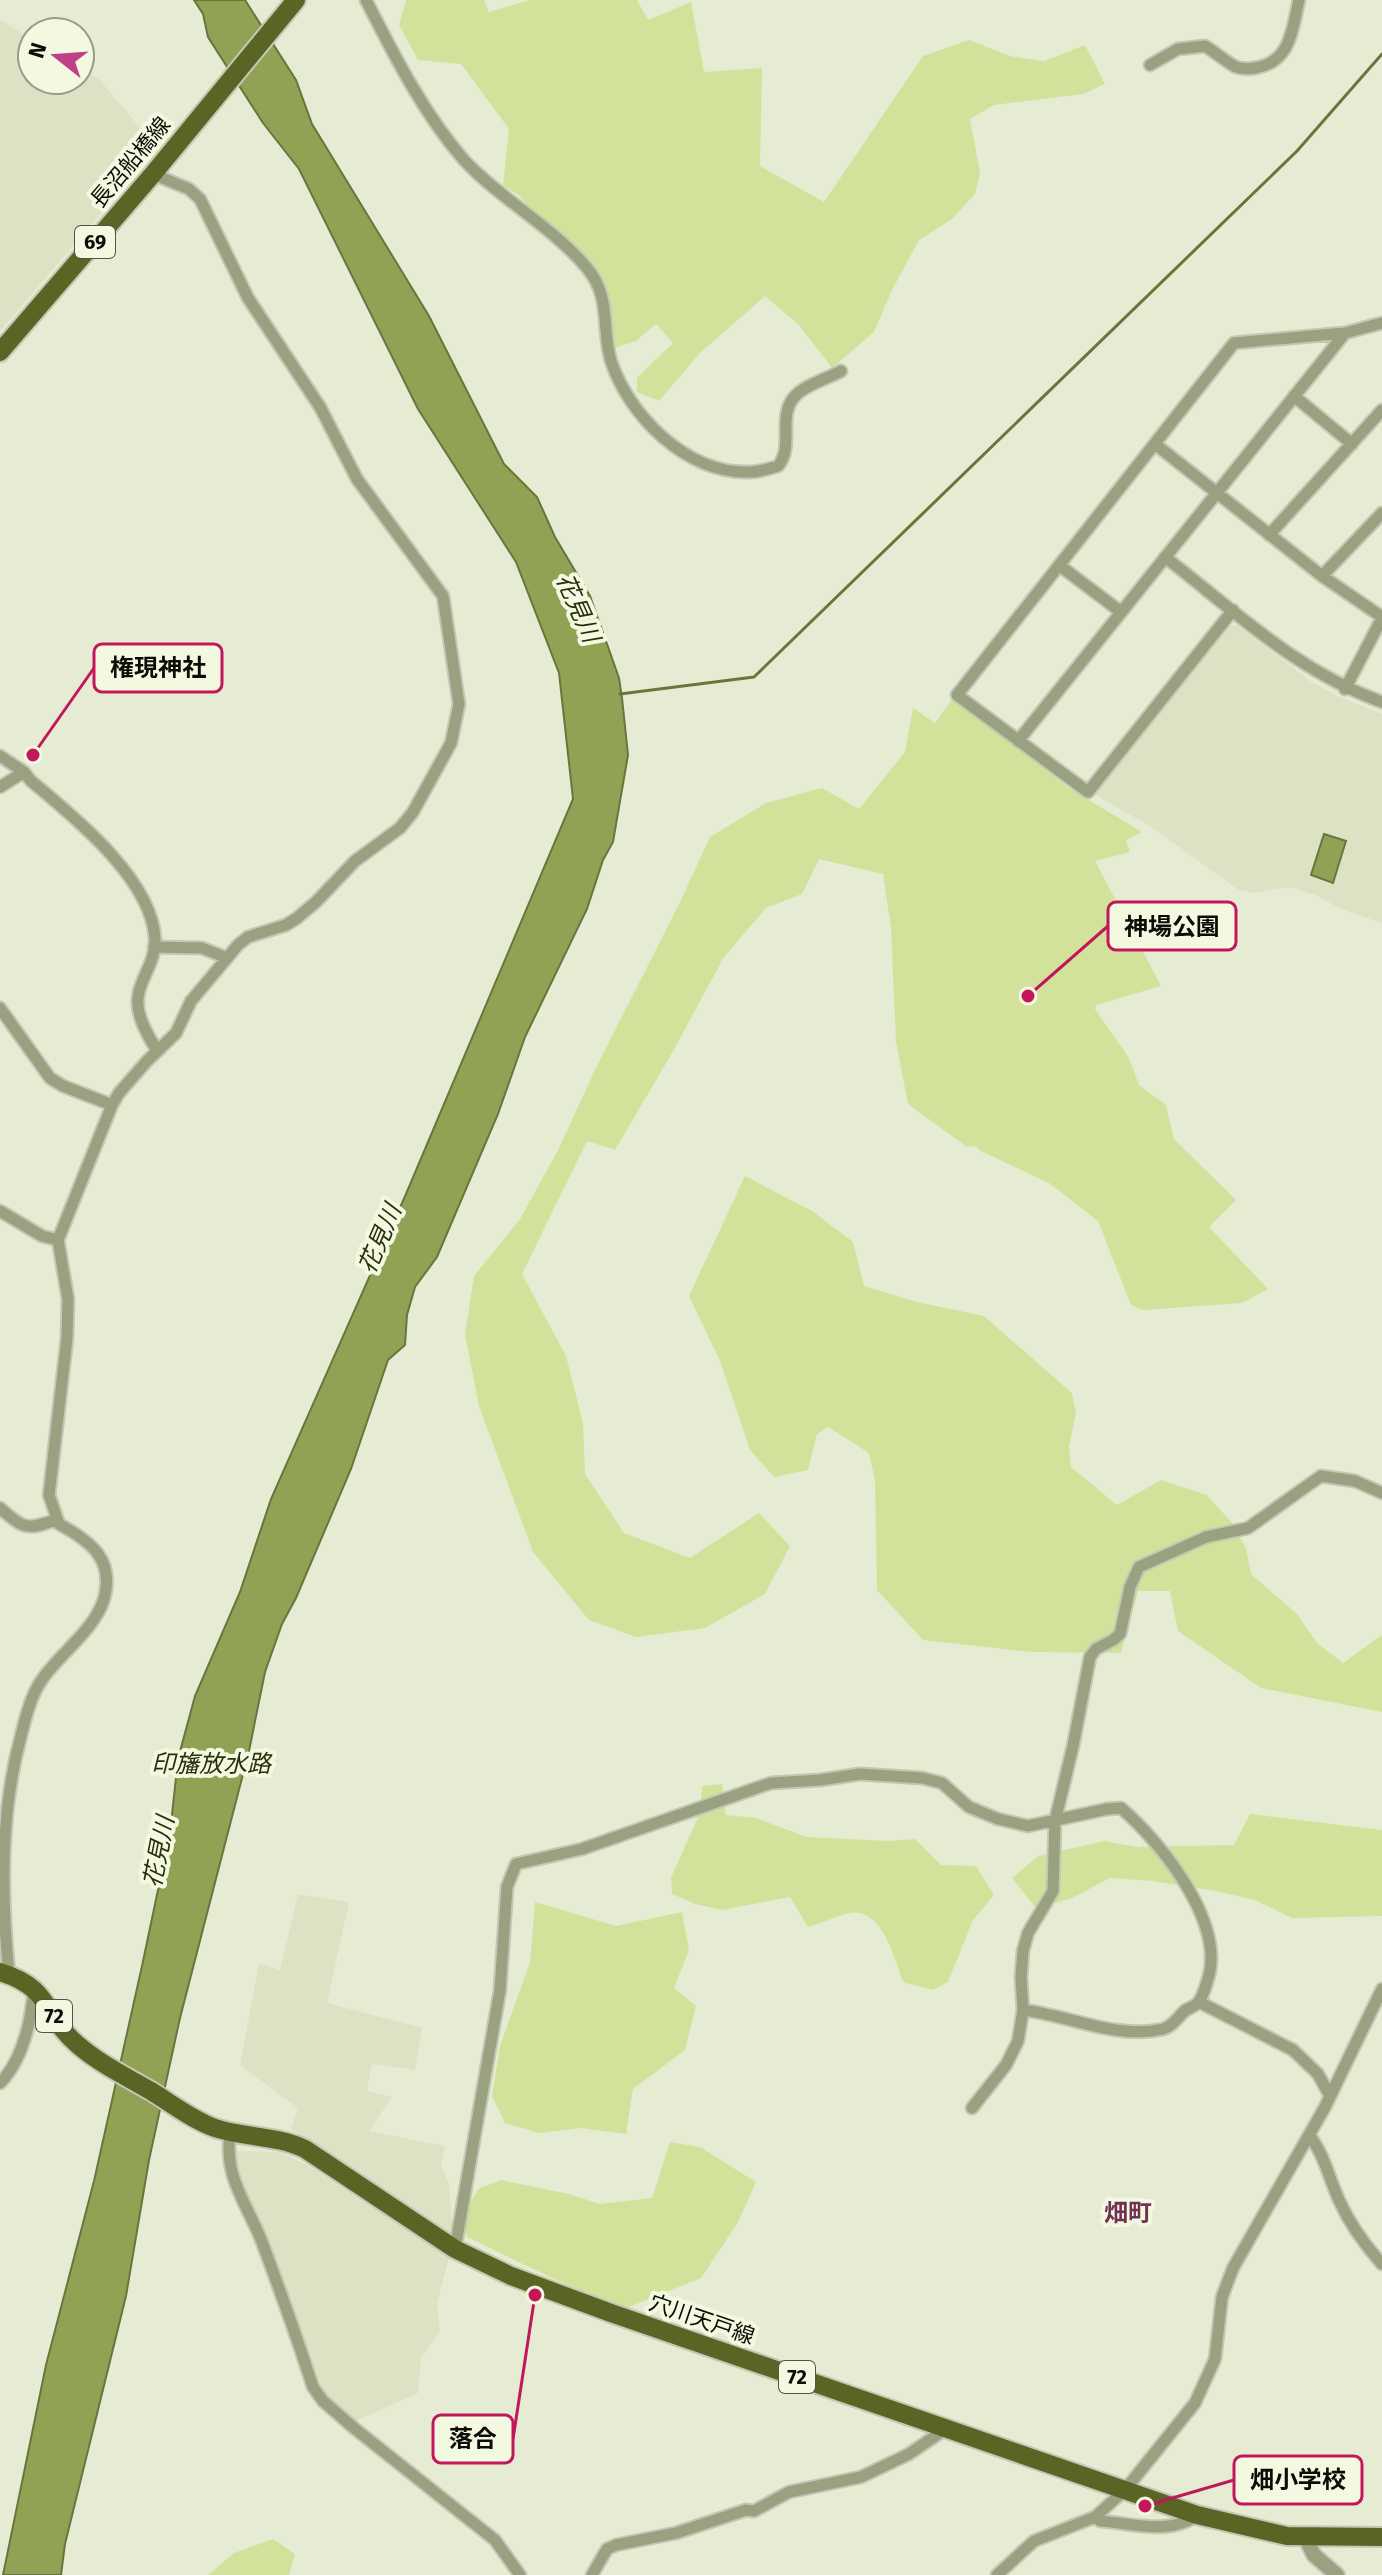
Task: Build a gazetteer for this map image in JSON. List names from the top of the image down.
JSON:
{
  "streets": {
    "main road": [
      "長沼船橋線",
      "69",
      "72",
      "穴川天戸線"
    ]
  },
  "crossings": [
    ["72", "穴川天戸線"]
  ],
  "districts": ["畑町"],
  "water": ["花見川", "印旛放水路"],
  "places": [
    "権現神社",
    "神場公園",
    "落合",
    "畑小学校"
  ],
  "north": "left"
}
